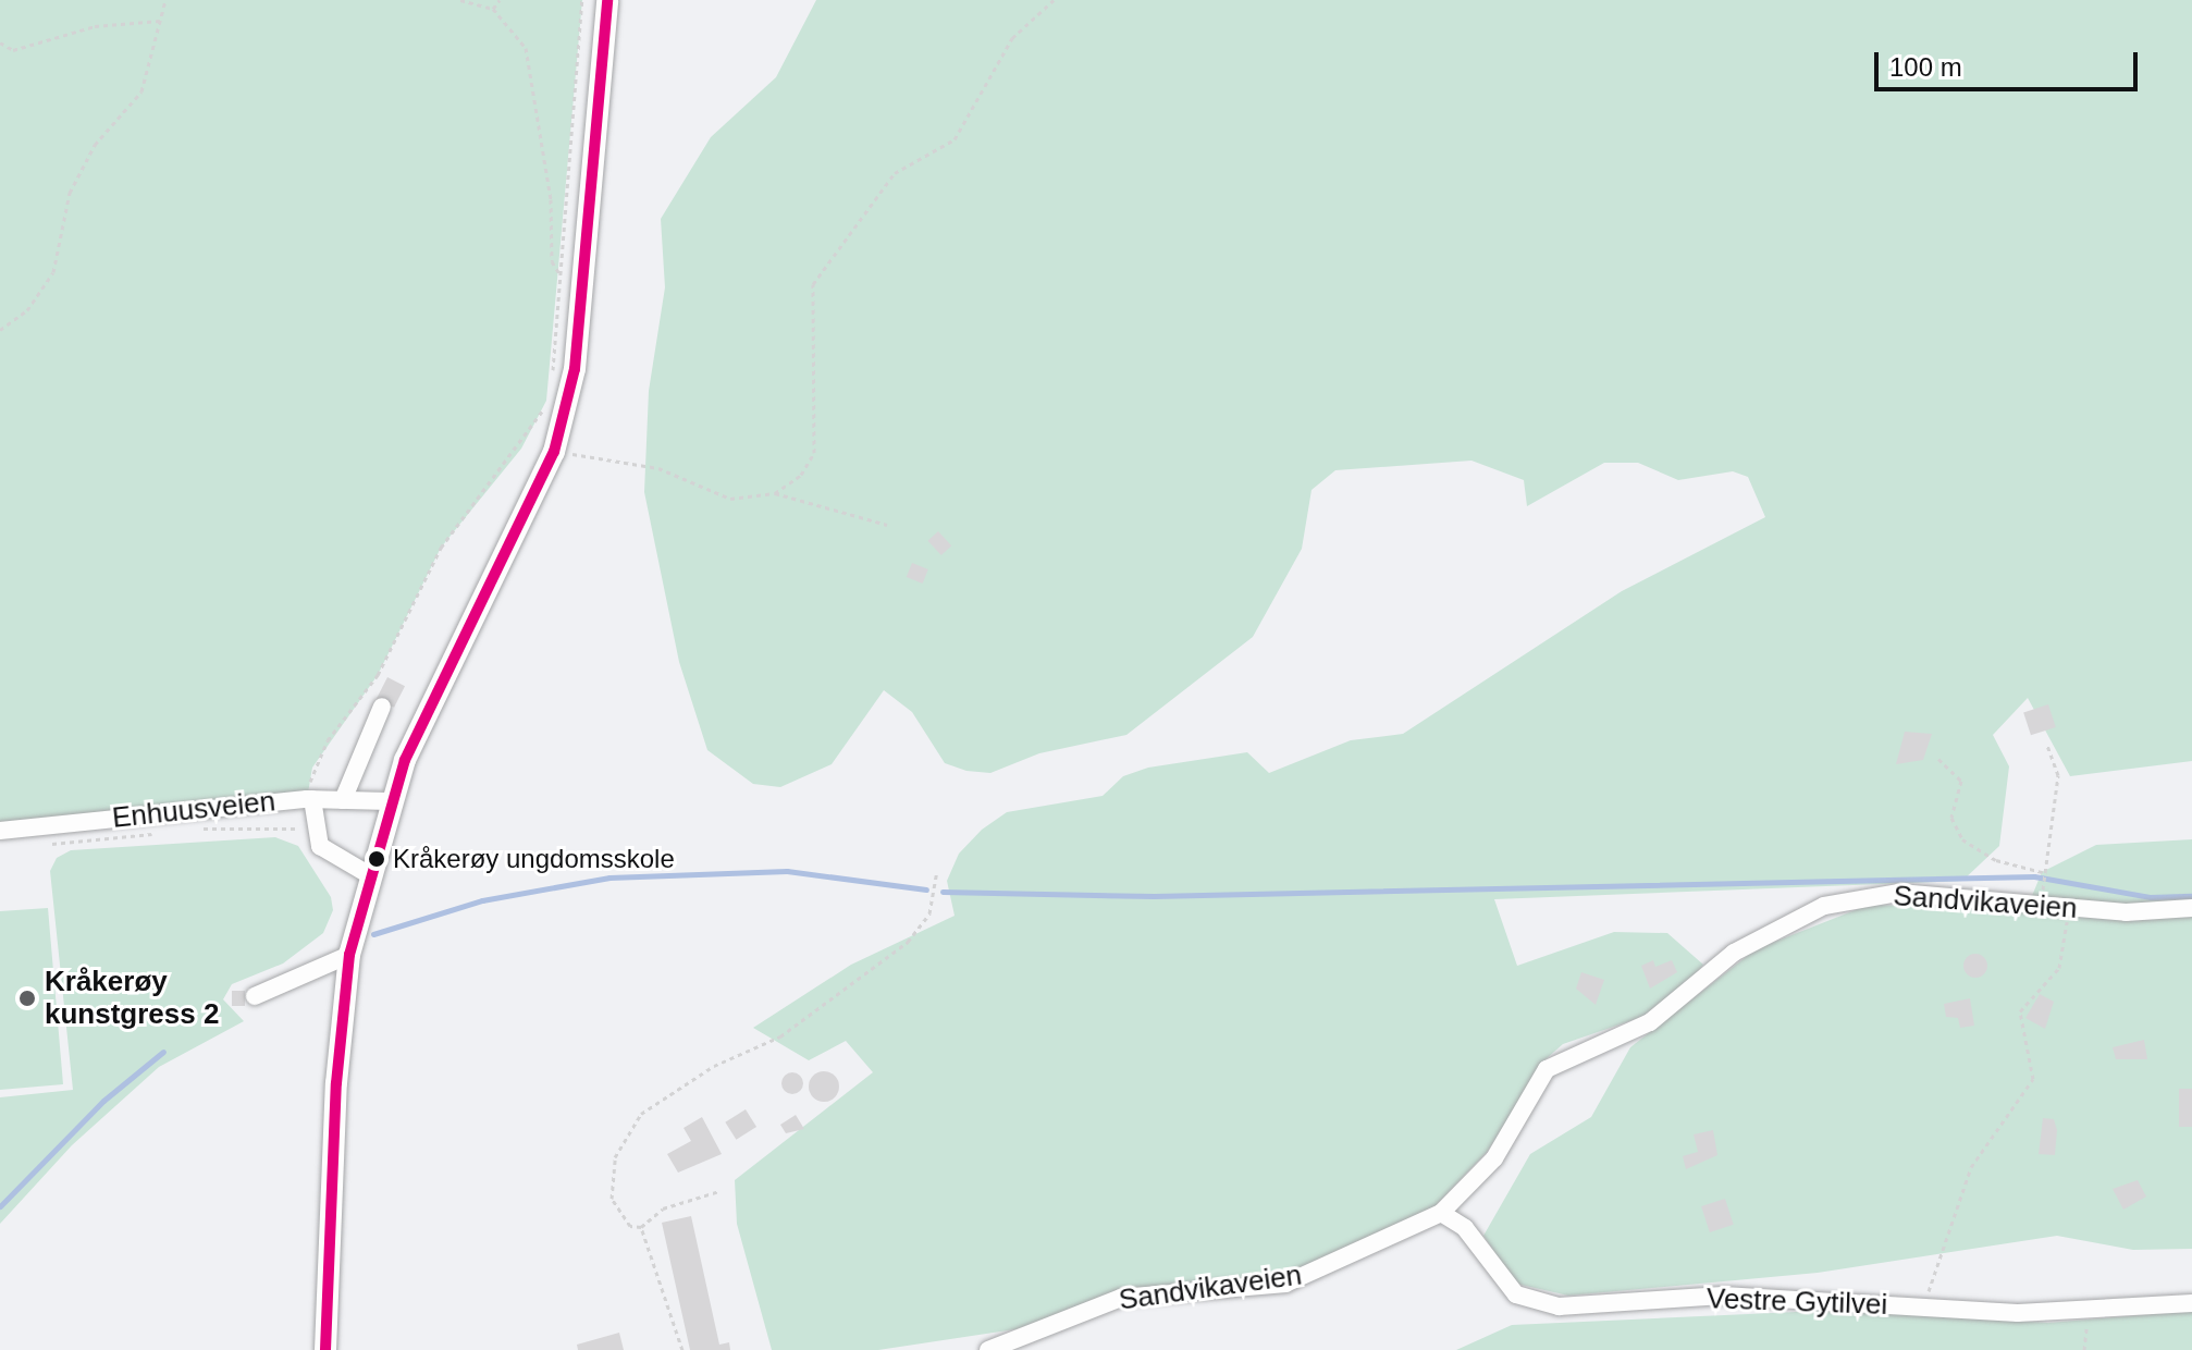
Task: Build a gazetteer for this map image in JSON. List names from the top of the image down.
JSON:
{
  "streets": {
    "street": ["Enhuusveien", "Sandvikaveien", "Vestre Gytilvei"]
  },
  "crossings": [
    ["Sandvikaveien", "Vestre Gytilvei"]
  ],
  "places": ["Kråkerøy ungdomsskole", "Kråkerøy kunstgress 2"],
  "scale_bar": "100 m"
}
